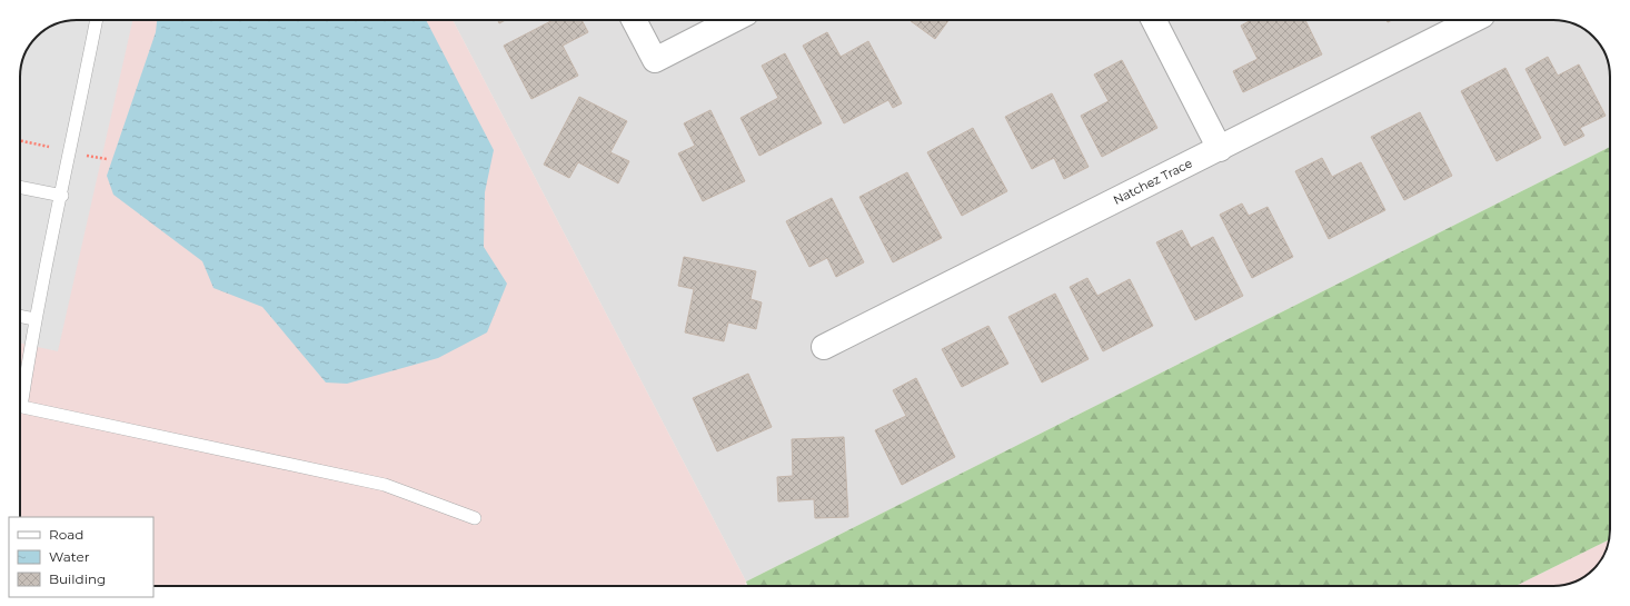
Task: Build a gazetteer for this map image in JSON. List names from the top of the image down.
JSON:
{
  "streets": {
    "street": ["Natchez Trace"]
  },
  "legend": ["Road", "Water", "Building"]
}
